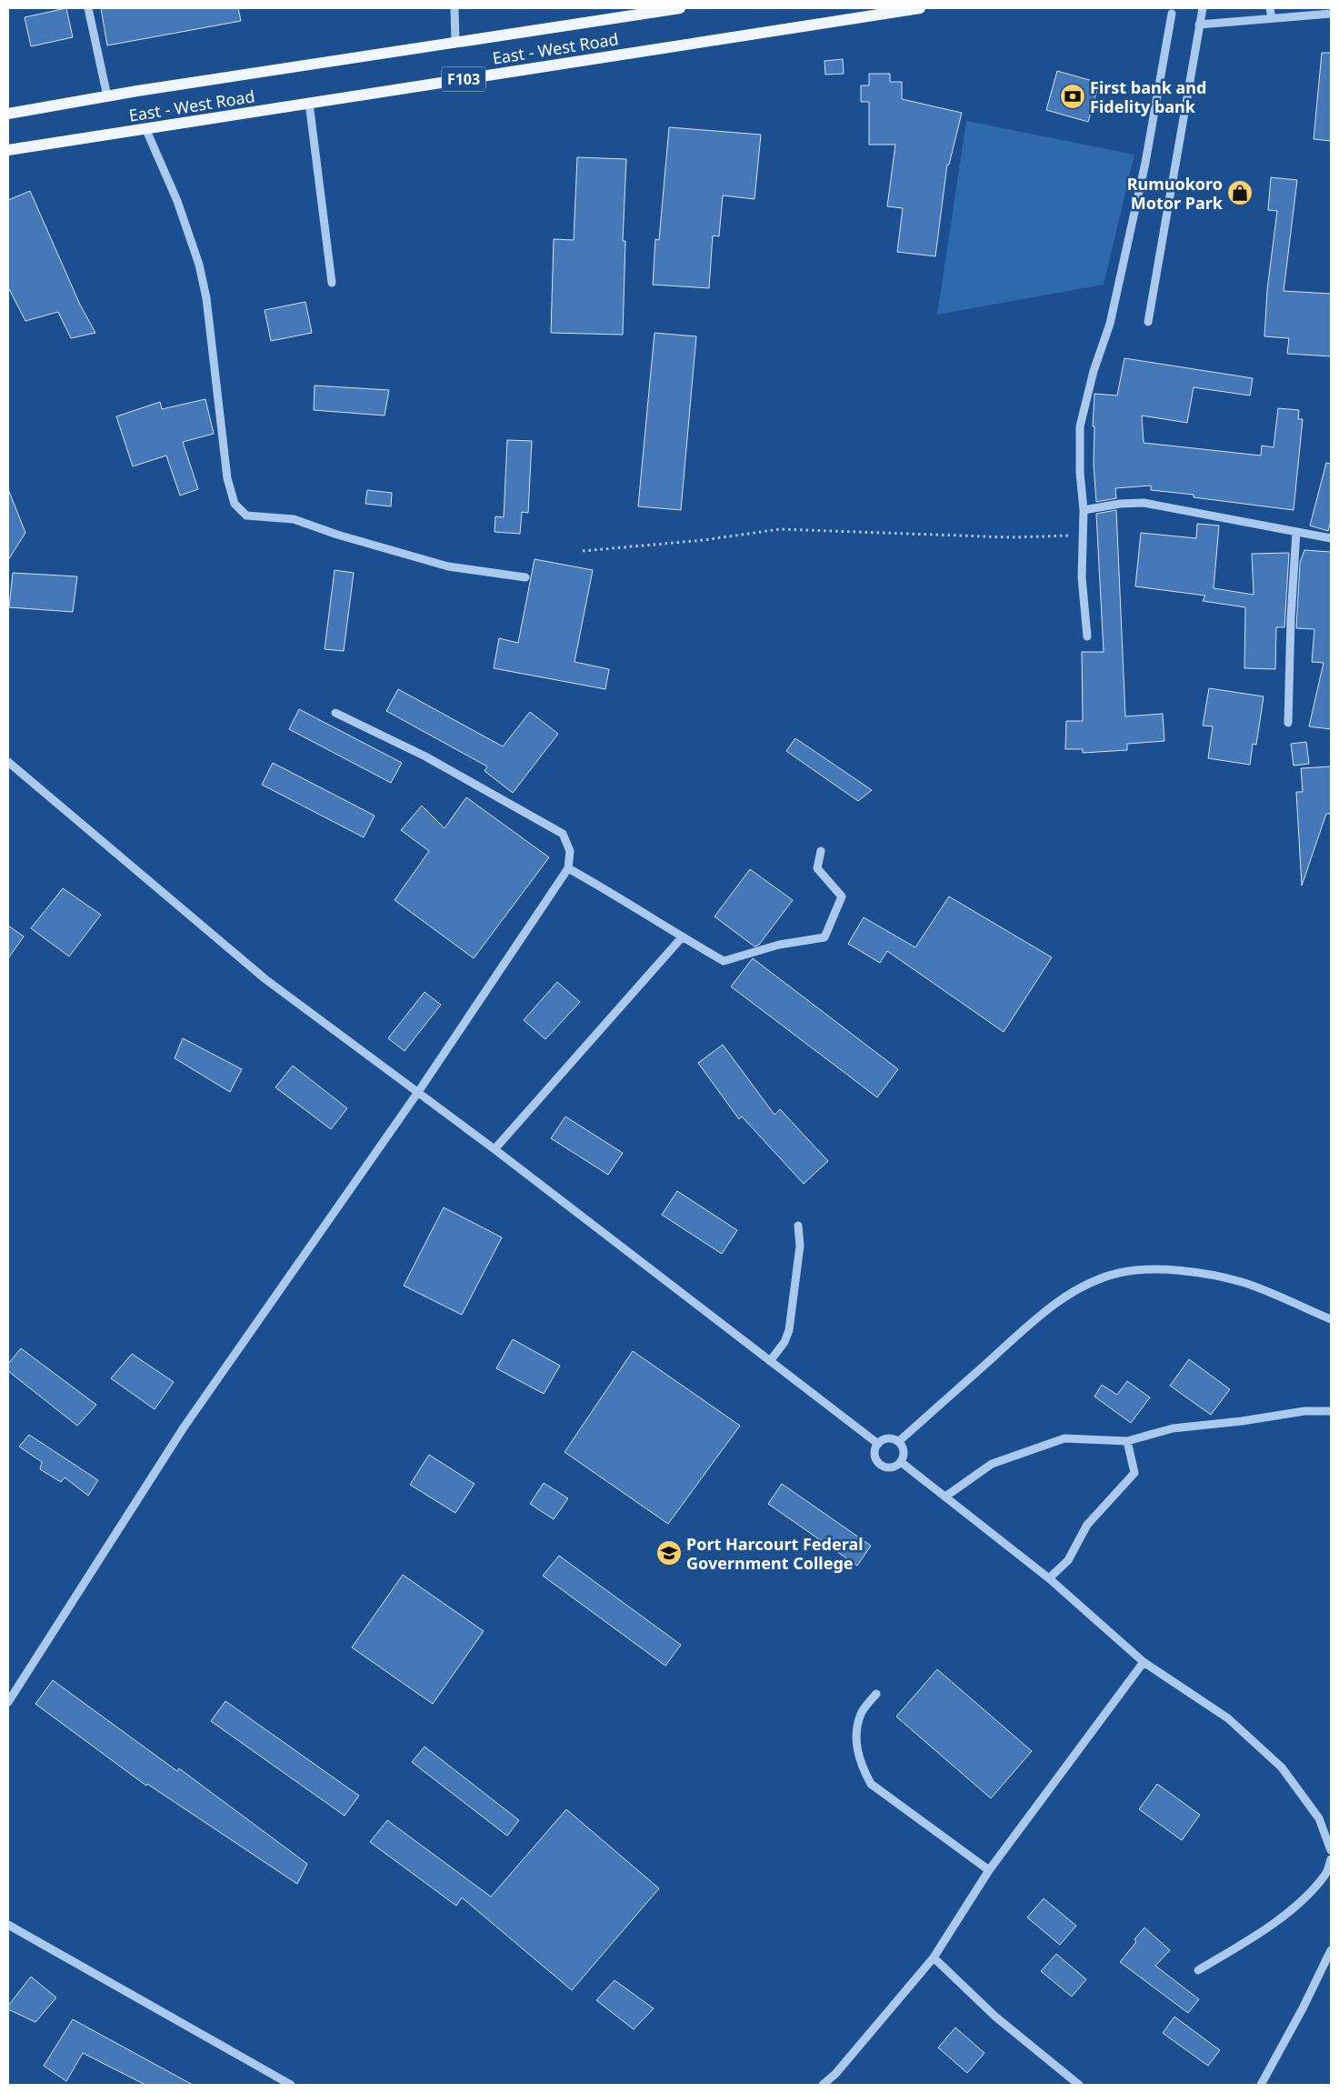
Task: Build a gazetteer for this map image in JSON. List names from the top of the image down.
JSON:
{
  "streets": {
    "main road": ["East - West Road", "F103"]
  },
  "places": {
    "bank": ["First bank and Fidelity bank"],
    "shop": ["Rumuokoro Motor Park"],
    "school or university": ["Port Harcourt Federal Government College"]
  }
}
